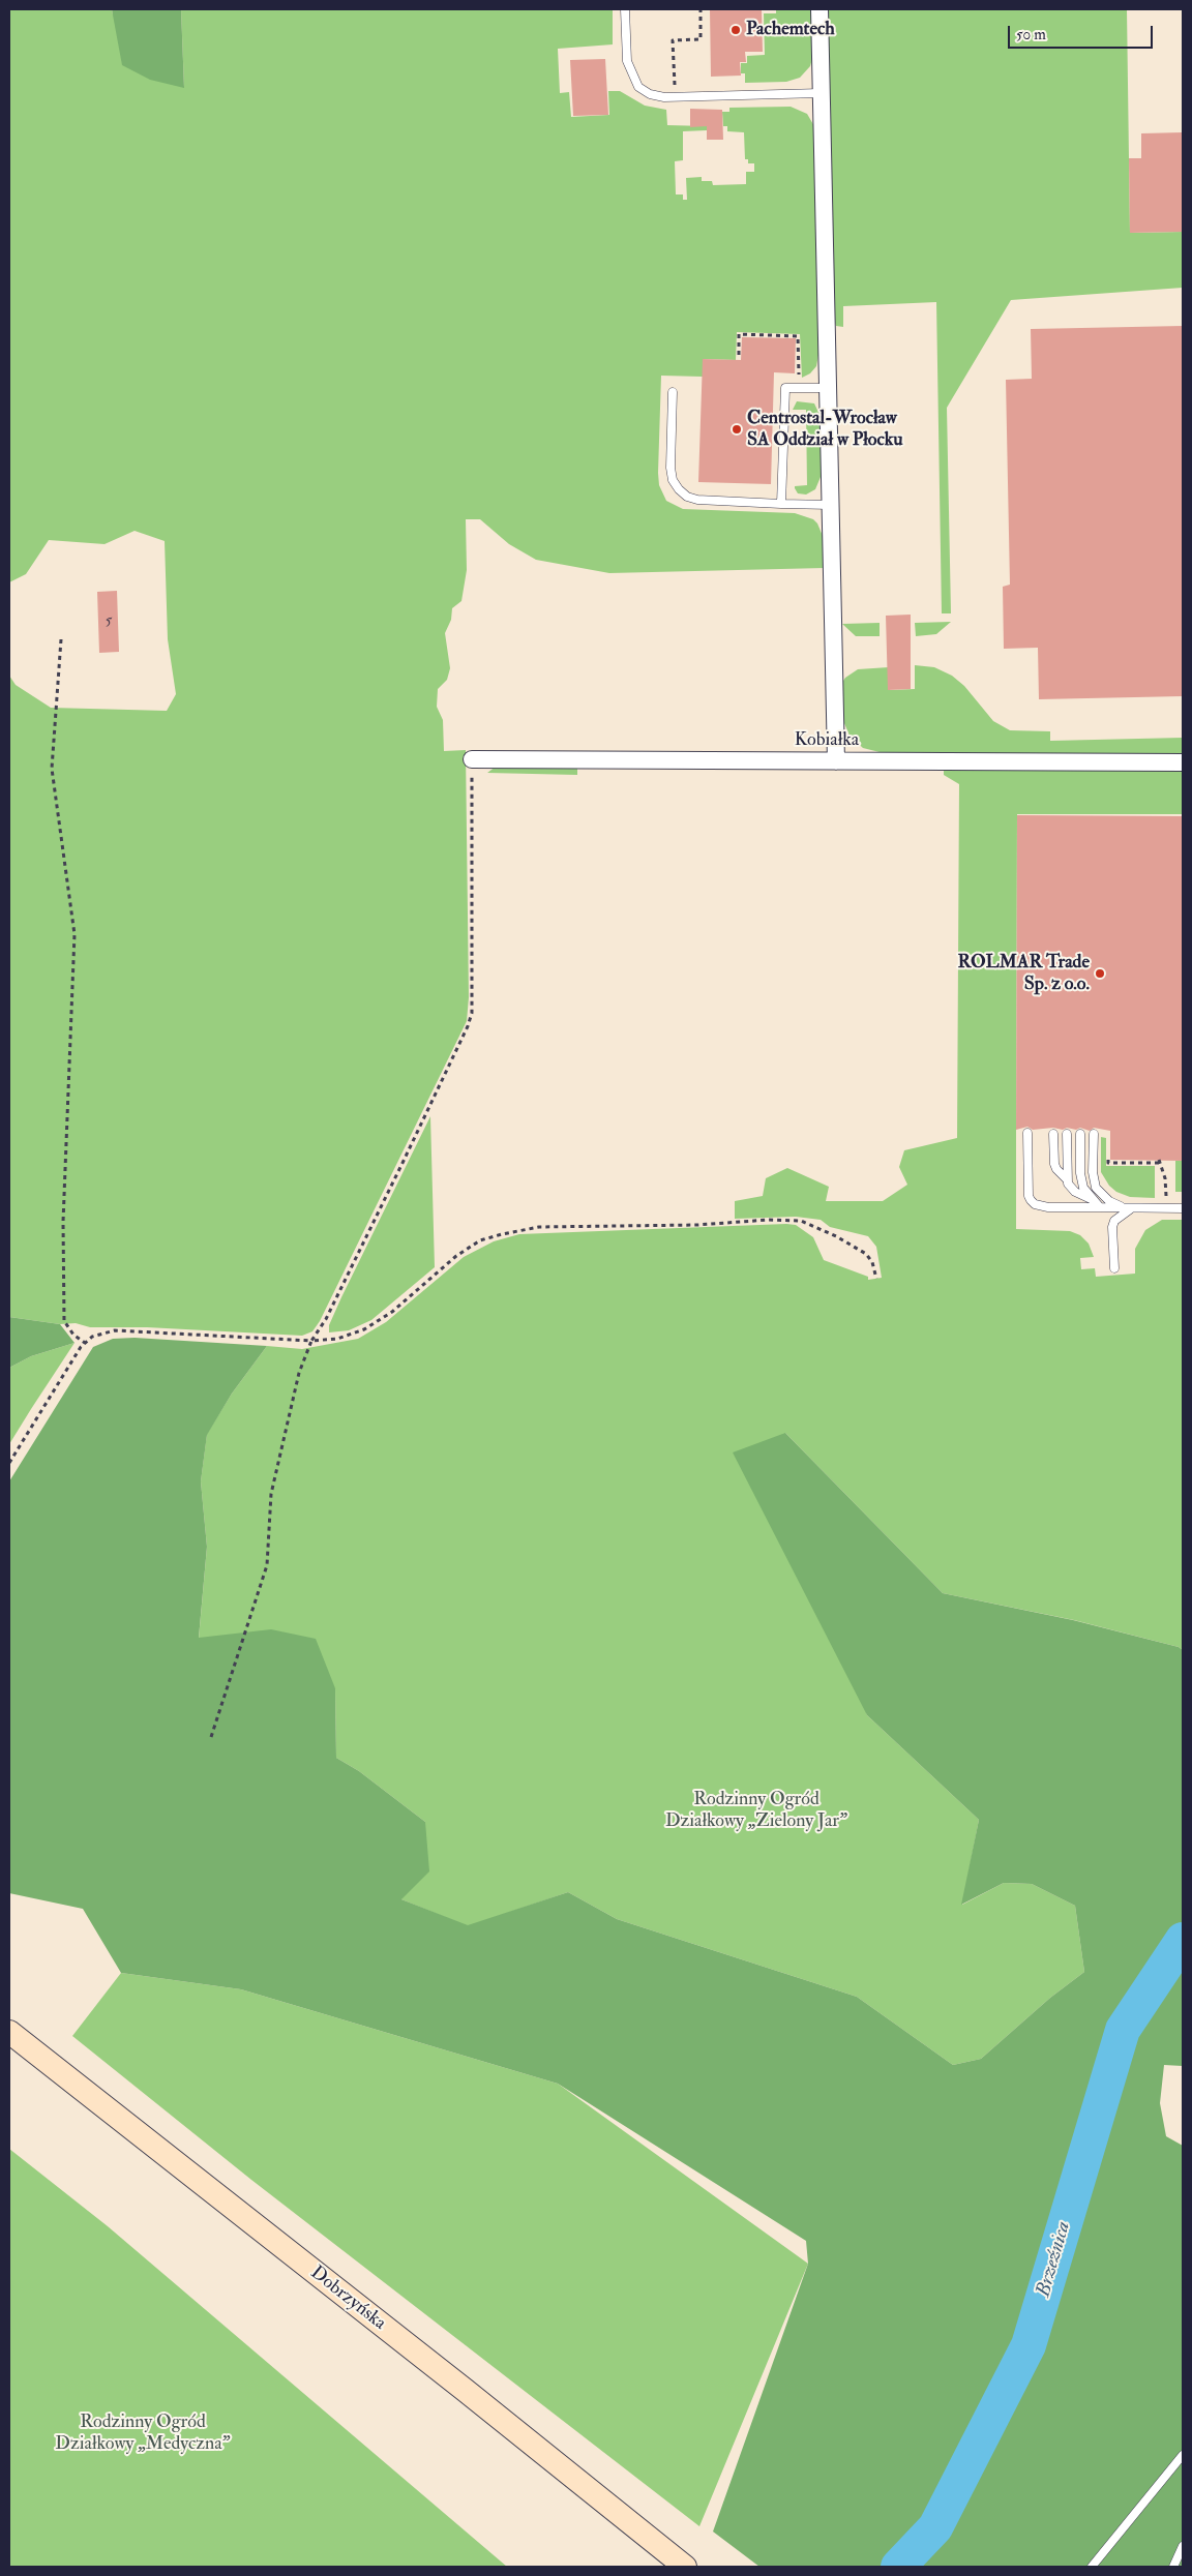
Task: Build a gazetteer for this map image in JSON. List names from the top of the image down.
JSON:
{
  "streets": {
    "main road": ["Dobrzyńska"],
    "street": ["Kobiałka"]
  },
  "water": ["Brzeźnica"],
  "parks": ["Rodzinny Ogród Działkowy „Zielony Jar”", "Rodzinny Ogród Działkowy „Medyczna”"],
  "places": ["Pachemtech", "Centrostal-Wrocław SA Oddział w Płocku", "ROLMAR Trade Sp. z o.o."],
  "house_numbers": ["5"],
  "scale_bar": "50 m"
}
